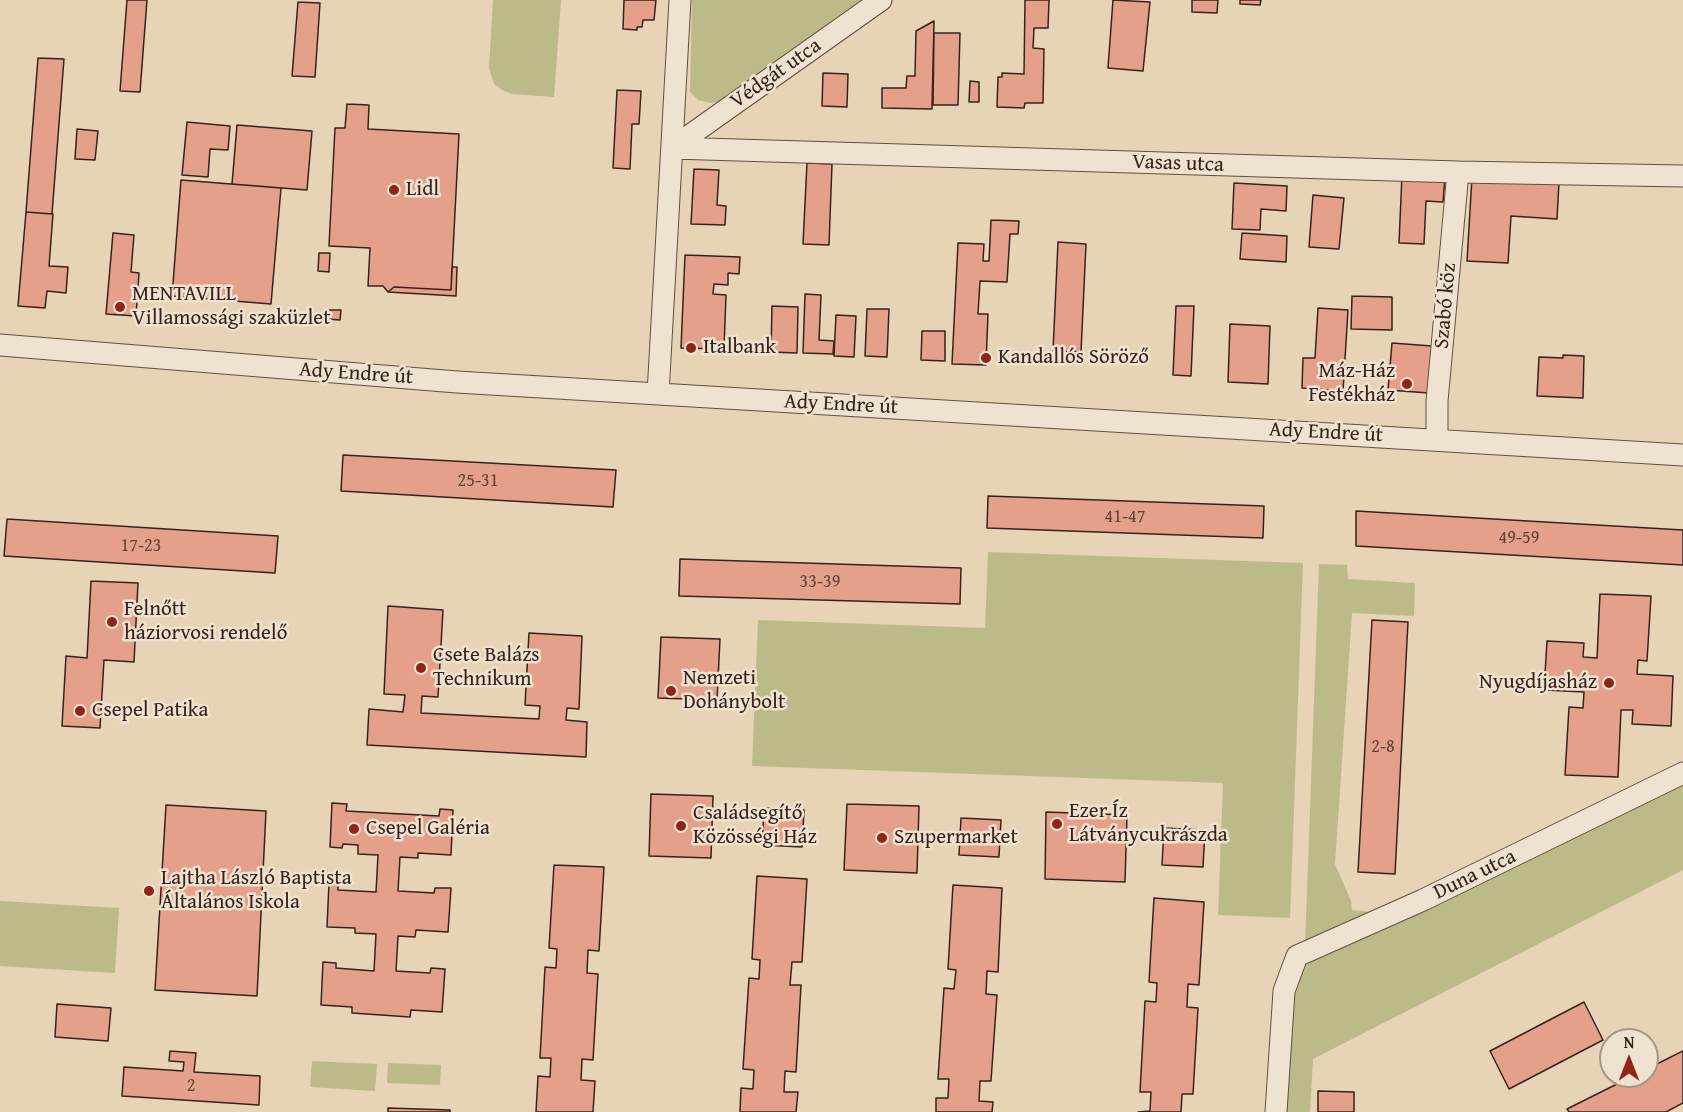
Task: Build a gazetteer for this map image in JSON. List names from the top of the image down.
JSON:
{
  "streets": {
    "street": [
      "Védgát utca",
      "Vasas utca",
      "Szabó köz",
      "Ady Endre út",
      "Duna utca"
    ]
  },
  "crossings": [
    ["Védgát utca", "Vasas utca"],
    ["Vasas utca", "Szabó köz"],
    ["Szabó köz", "Ady Endre út"]
  ],
  "places": [
    "Lidl",
    "MENTAVILL Villamossági szaküzlet",
    "Italbank",
    "Kandallós Söröző",
    "Máz-Ház Festékház",
    "Felnőtt háziorvosi rendelő",
    "Csete Balázs Technikum",
    "Nyugdíjasház",
    "Nemzeti Dohánybolt",
    "Csepel Patika",
    "Ezer Íz Látványcukrászda",
    "Családsegítő Közösségi Ház",
    "Csepel Galéria",
    "Szupermarket",
    "Lajtha László Baptista Általános Iskola"
  ],
  "house_numbers": [
    "25-31",
    "41-47",
    "49-59",
    "17-23",
    "33-39",
    "2-8",
    "2"
  ],
  "north": "top"
}
